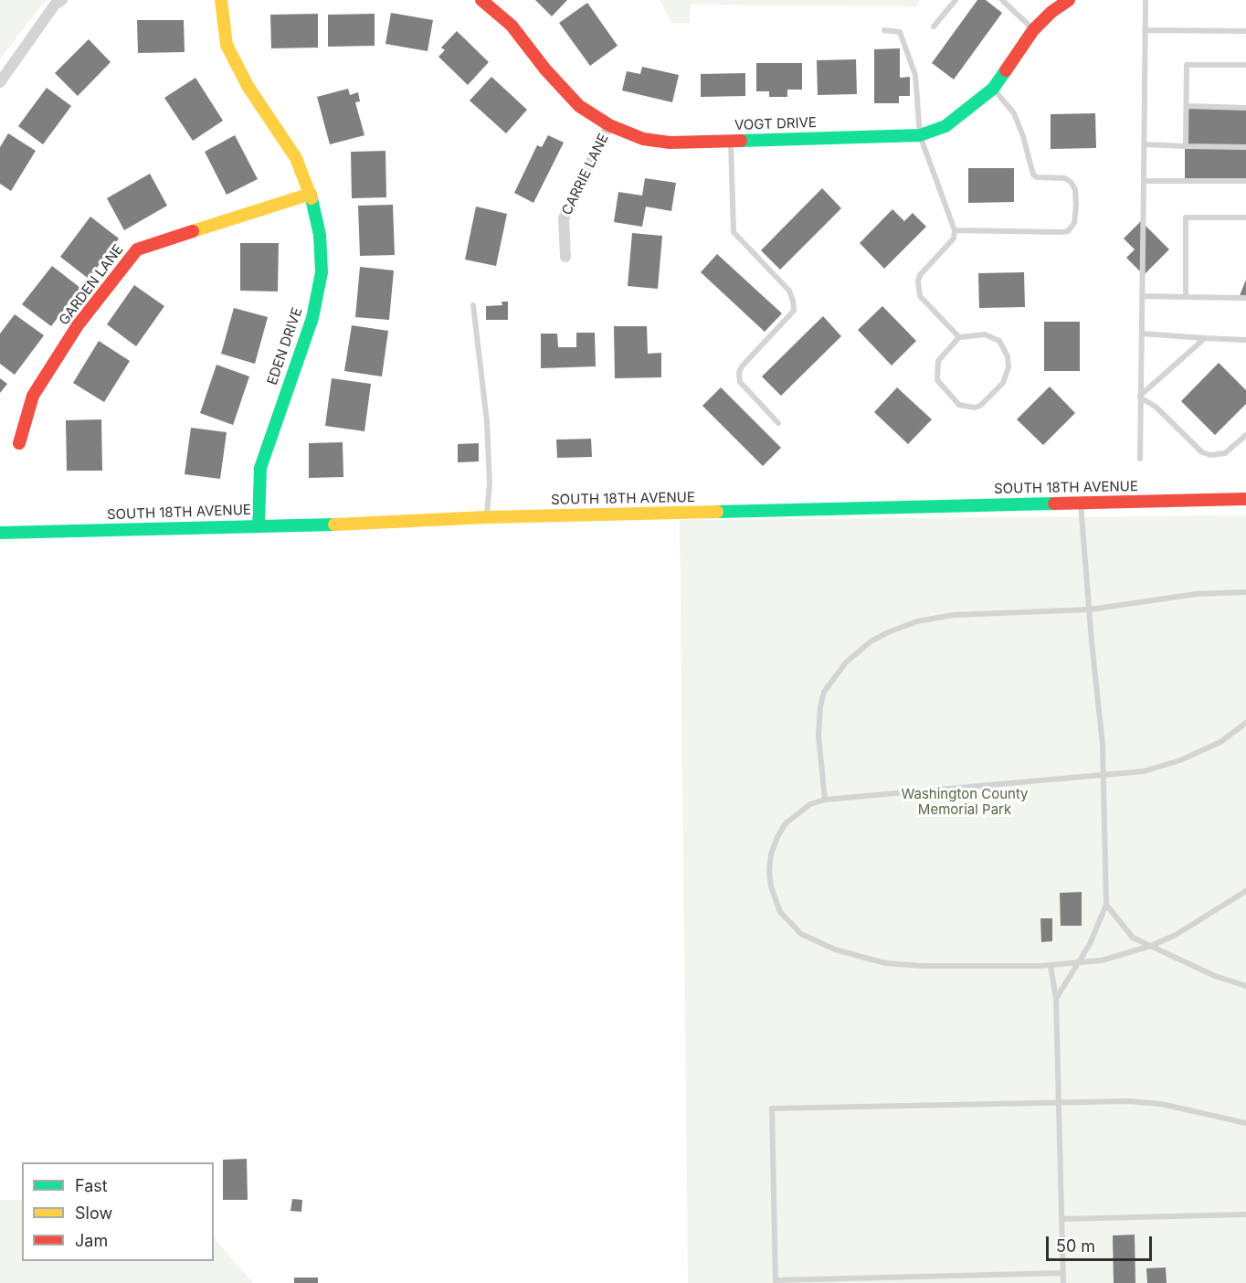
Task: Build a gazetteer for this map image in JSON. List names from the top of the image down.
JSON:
{
  "streets": {
    "street": [
      "VOGT DRIVE",
      "CARRIE LANE",
      "GARDEN LANE",
      "EDEN DRIVE",
      "SOUTH 18TH AVENUE"
    ]
  },
  "crossings": [
    ["VOGT DRIVE", "CARRIE LANE"],
    ["GARDEN LANE", "EDEN DRIVE"],
    ["EDEN DRIVE", "SOUTH 18TH AVENUE"]
  ],
  "parks": ["Washington County Memorial Park"],
  "legend": ["Fast", "Slow", "Jam"],
  "scale_bar": "50 m"
}
